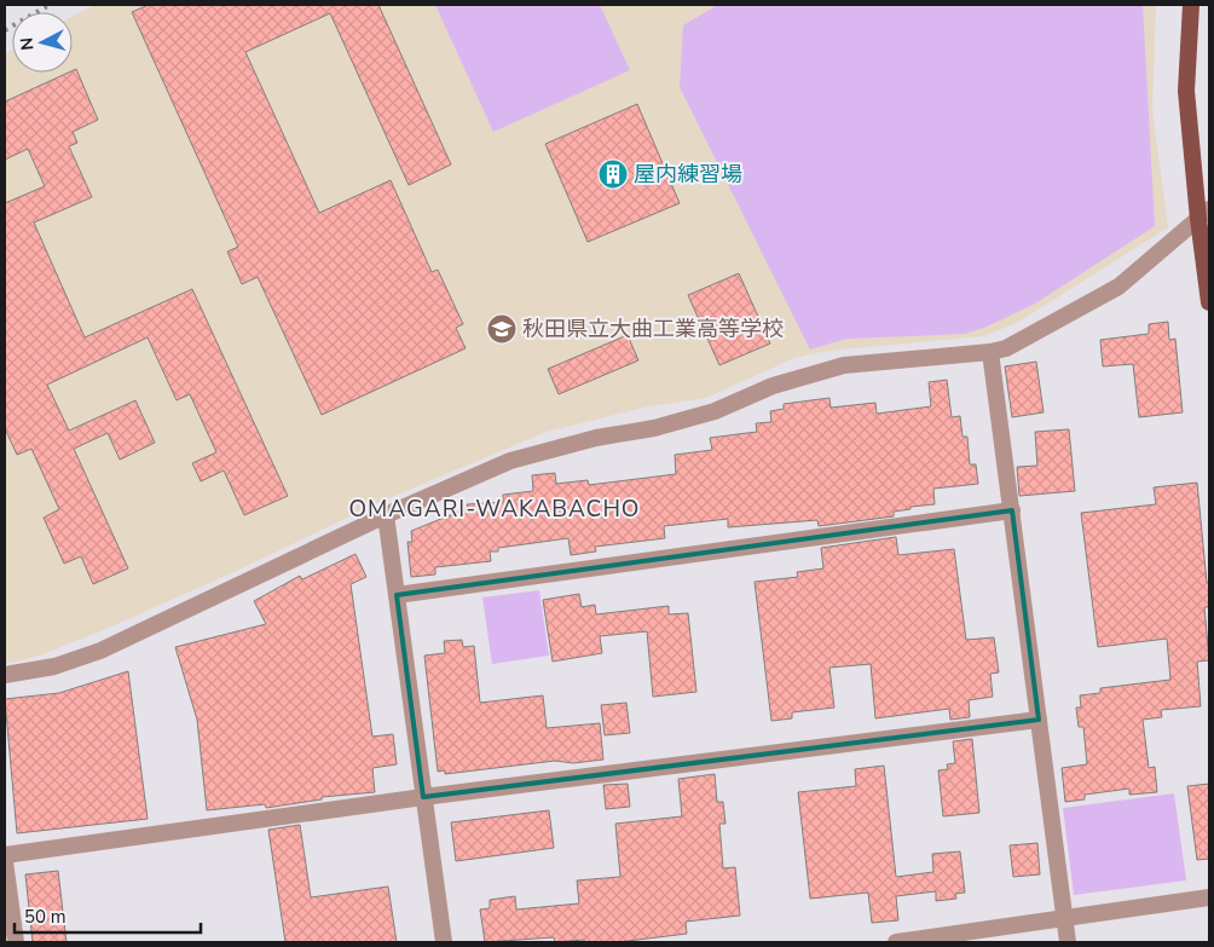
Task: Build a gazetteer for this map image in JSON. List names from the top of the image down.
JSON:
{
  "districts": ["OMAGARI-WAKABACHO"],
  "places": {
    "building": ["屋内練習場"],
    "school or university": ["秋田県立大曲工業高等学校"]
  },
  "scale_bar": "50 m",
  "north": "left"
}
